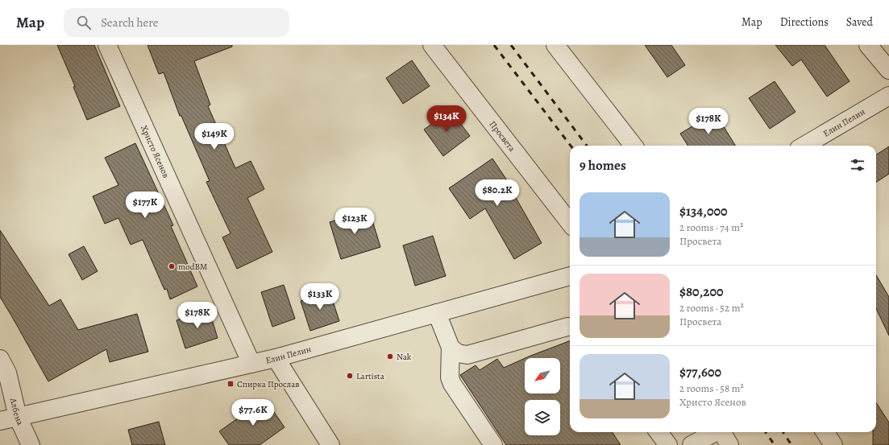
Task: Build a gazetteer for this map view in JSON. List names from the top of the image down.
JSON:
{
  "streets": {
    "street": [
      "Елин Пелин",
      "Просвета",
      "Христо Ясенов",
      "Албена"
    ]
  },
  "crossings": [
    ["Елин Пелин", "Христо Ясенов"],
    ["Елин Пелин", "Албена"]
  ],
  "places": {
    "other": ["modBM", "Nak", "Lartista"],
    "transit": ["Спирка Прослав"]
  },
  "north": "bottom left",
  "page": {
    "header": "Map",
    "search": "Search here",
    "nav": ["Map", "Directions", "Saved"],
    "price": [
      "$134K",
      "$178K",
      "$149K",
      "$80.2K",
      "$177K",
      "$123K",
      "$133K",
      "$178K",
      "$77.6K"
    ],
    "heading": "9 homes",
    "list": [
      {
        "name": "$134,000",
        "note": "2 rooms · 74 m² · Просвета"
      },
      {
        "name": "$80,200",
        "note": "2 rooms · 52 m² · Просвета"
      },
      {
        "name": "$77,600",
        "note": "2 rooms · 58 m² · Христо Ясенов"
      }
    ]
  }
}
